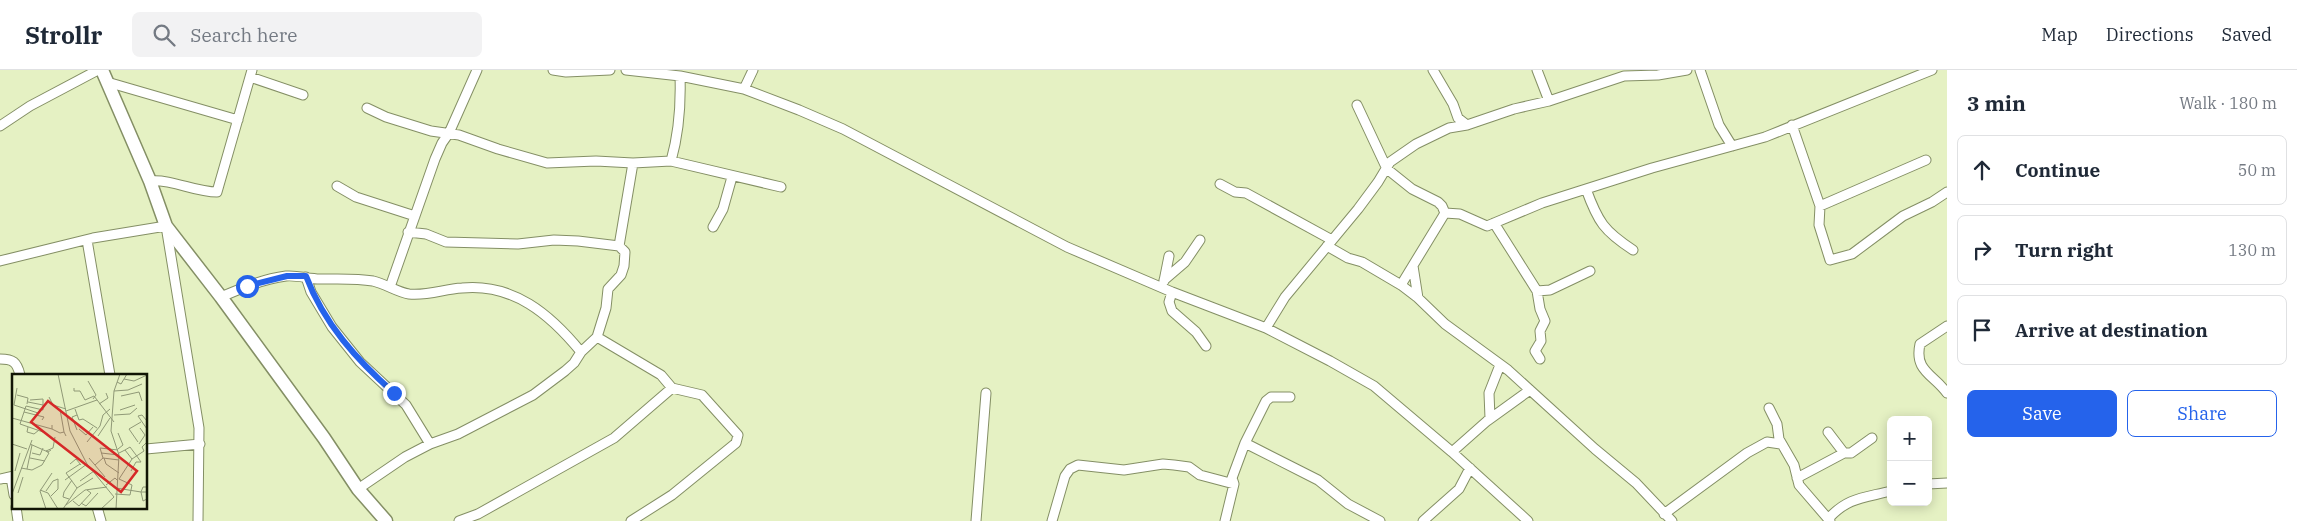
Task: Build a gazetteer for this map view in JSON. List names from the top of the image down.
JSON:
{
  "page": {
    "header": "Strollr",
    "search": "Search here",
    "nav": ["Map", "Directions", "Saved"],
    "heading": ["3 min", "Walk · 180 m"],
    "list": [
      ["Continue", "50 m"],
      ["Turn right", "130 m"],
      "Arrive at destination"
    ],
    "buttons": ["Save", "Share"],
    "map_buttons": ["+", "−"]
  }
}
